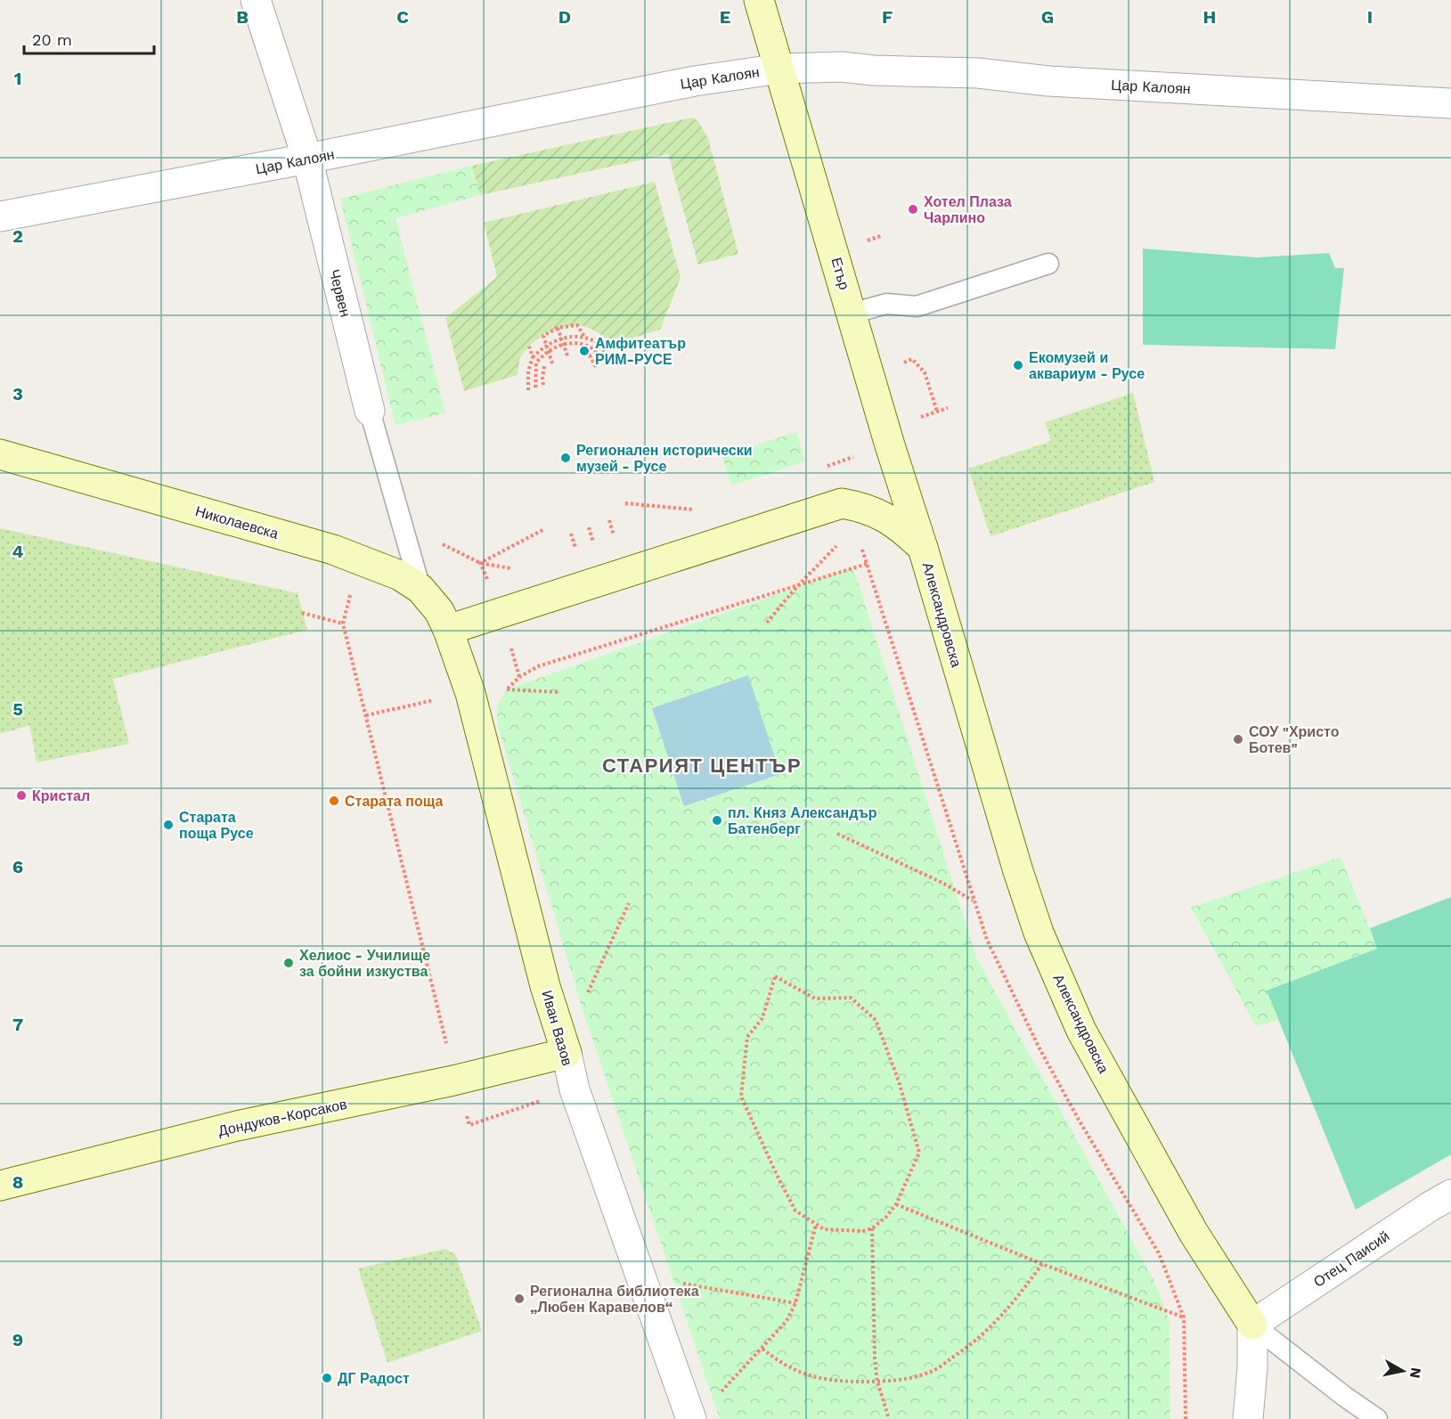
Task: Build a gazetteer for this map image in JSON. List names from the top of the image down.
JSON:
{
  "streets": {
    "street": [
      "Цар Калоян",
      "Етър",
      "Червен",
      "Николаевска",
      "Александровска",
      "Иван Вазов",
      "Дондуков-Корсаков",
      "Отец Паисий"
    ]
  },
  "crossings": [
    ["Цар Калоян", "Етър"],
    ["Цар Калоян", "Червен"],
    ["Етър", "Александровска"],
    ["Червен", "Николаевска"],
    ["Николаевска", "Иван Вазов"],
    ["Александровска", "Отец Паисий"],
    ["Иван Вазов", "Дондуков-Корсаков"]
  ],
  "districts": ["СТАРИЯТ ЦЕНТЪР"],
  "places": [
    "Хотел Плаза Чарлино",
    "Амфитеатър РИМ-РУСЕ",
    "Екомузей и аквариум - Русе",
    "Регионален исторически музей - Русе",
    "СОУ \"Христо Ботев\"",
    "Кристал",
    "Старата поща",
    "пл. Княз Александър Батенберг",
    "Старата поща Русе",
    "Хелиос - Училище за бойни изкуства",
    "Регионална библиотека „Любен Каравелов“",
    "ДГ Радост"
  ],
  "scale_bar": "20 m",
  "north": "right",
  "grid": {
    "columns": [
      "B",
      "C",
      "D",
      "E",
      "F",
      "G",
      "H",
      "I"
    ],
    "rows": [
      "1",
      "2",
      "3",
      "4",
      "5",
      "6",
      "7",
      "8",
      "9"
    ]
  }
}
